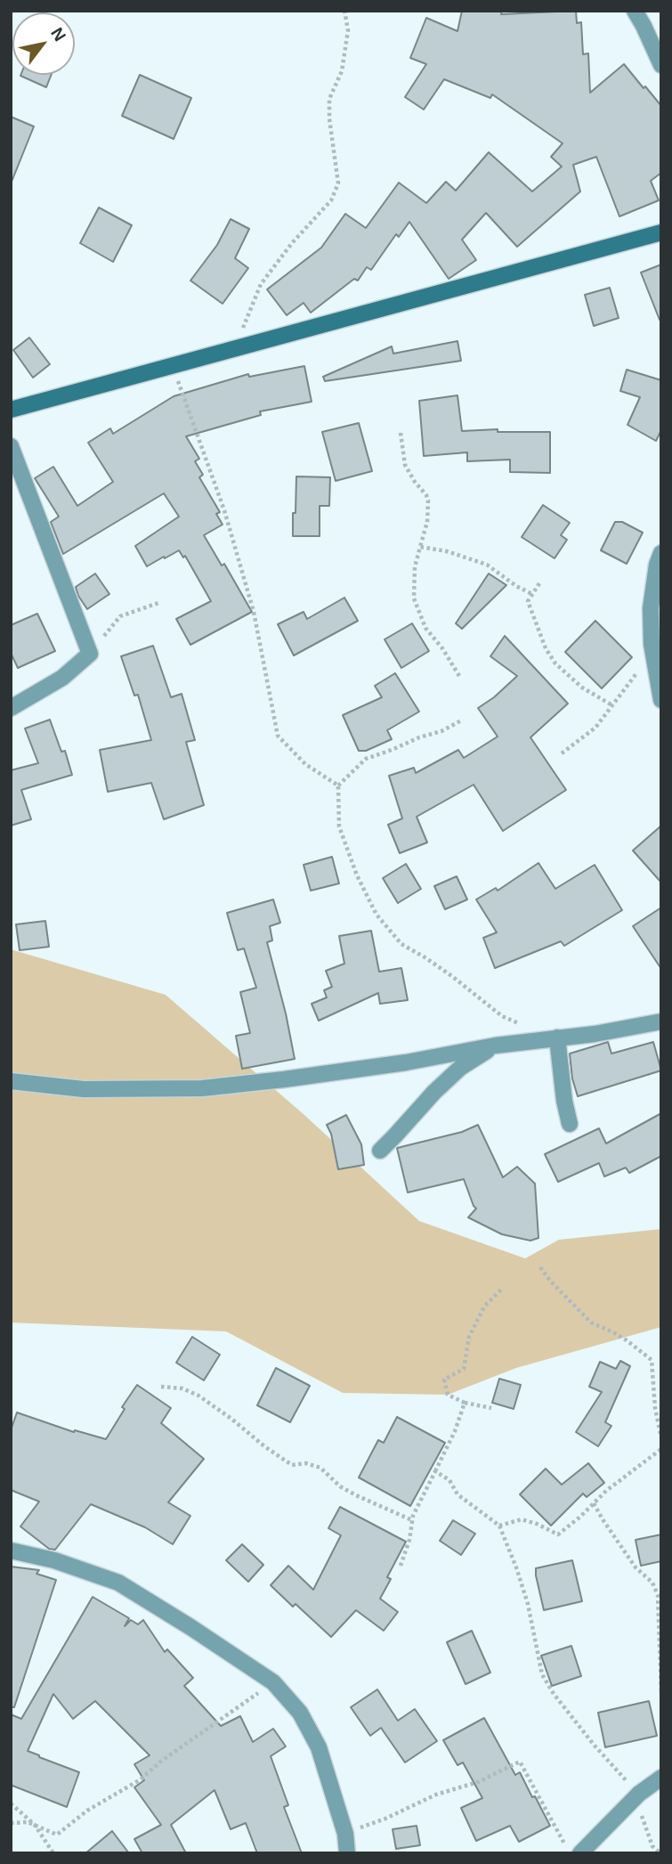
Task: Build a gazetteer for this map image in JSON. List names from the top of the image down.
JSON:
{
  "north": "top right"
}
